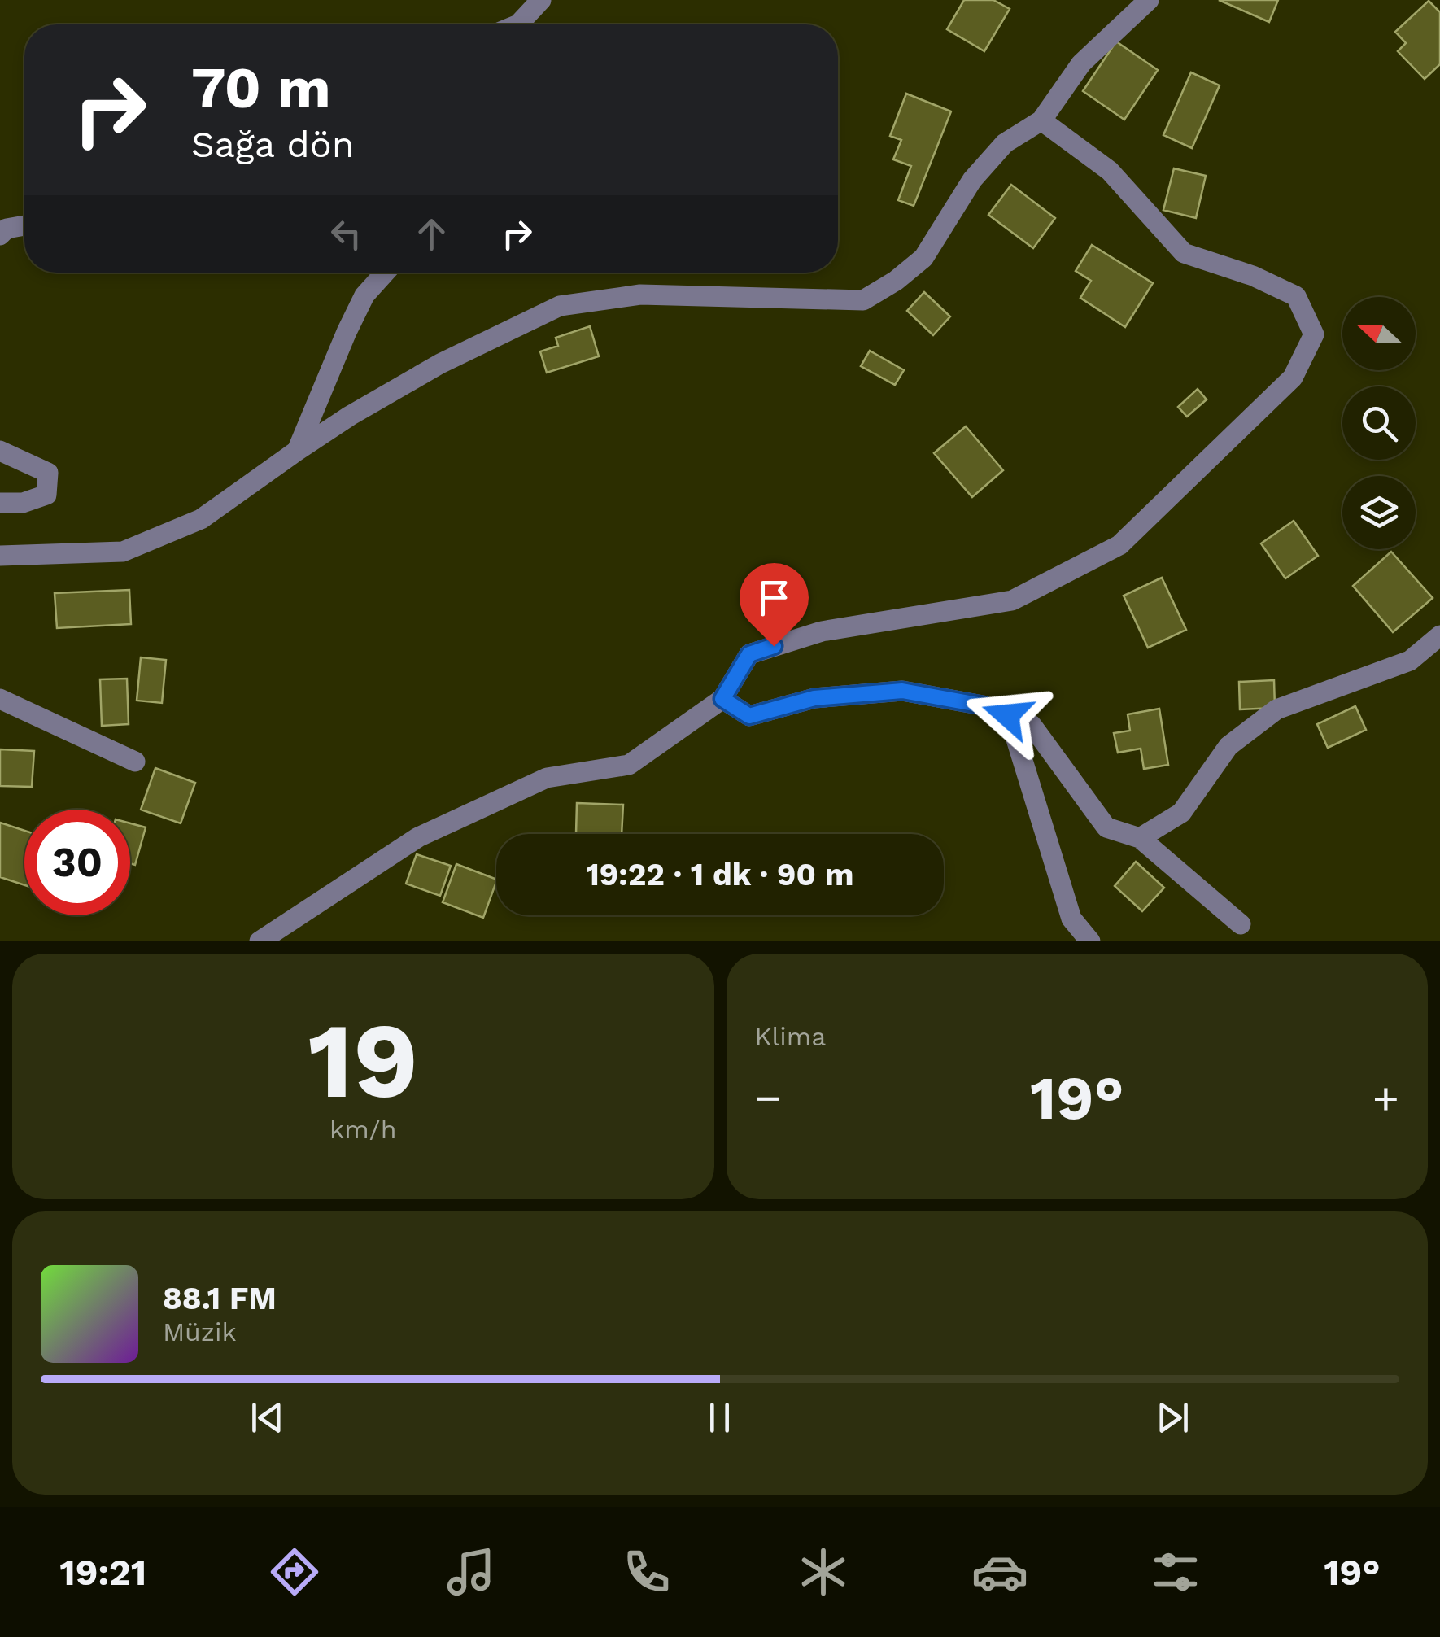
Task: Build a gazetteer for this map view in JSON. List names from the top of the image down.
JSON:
{
  "north": "left",
  "page": {
    "turn": ["70 m", "Sağa dön"],
    "limit": "30",
    "trip": "19:22 · 1 dk · 90 m",
    "tile": [
      ["19", "km/h"],
      "Klima"
    ],
    "heat": ["−", "19°", "+"],
    "song": ["88.1 FM", "Müzik"],
    "tabs": ["19:21", "19°"]
  }
}
